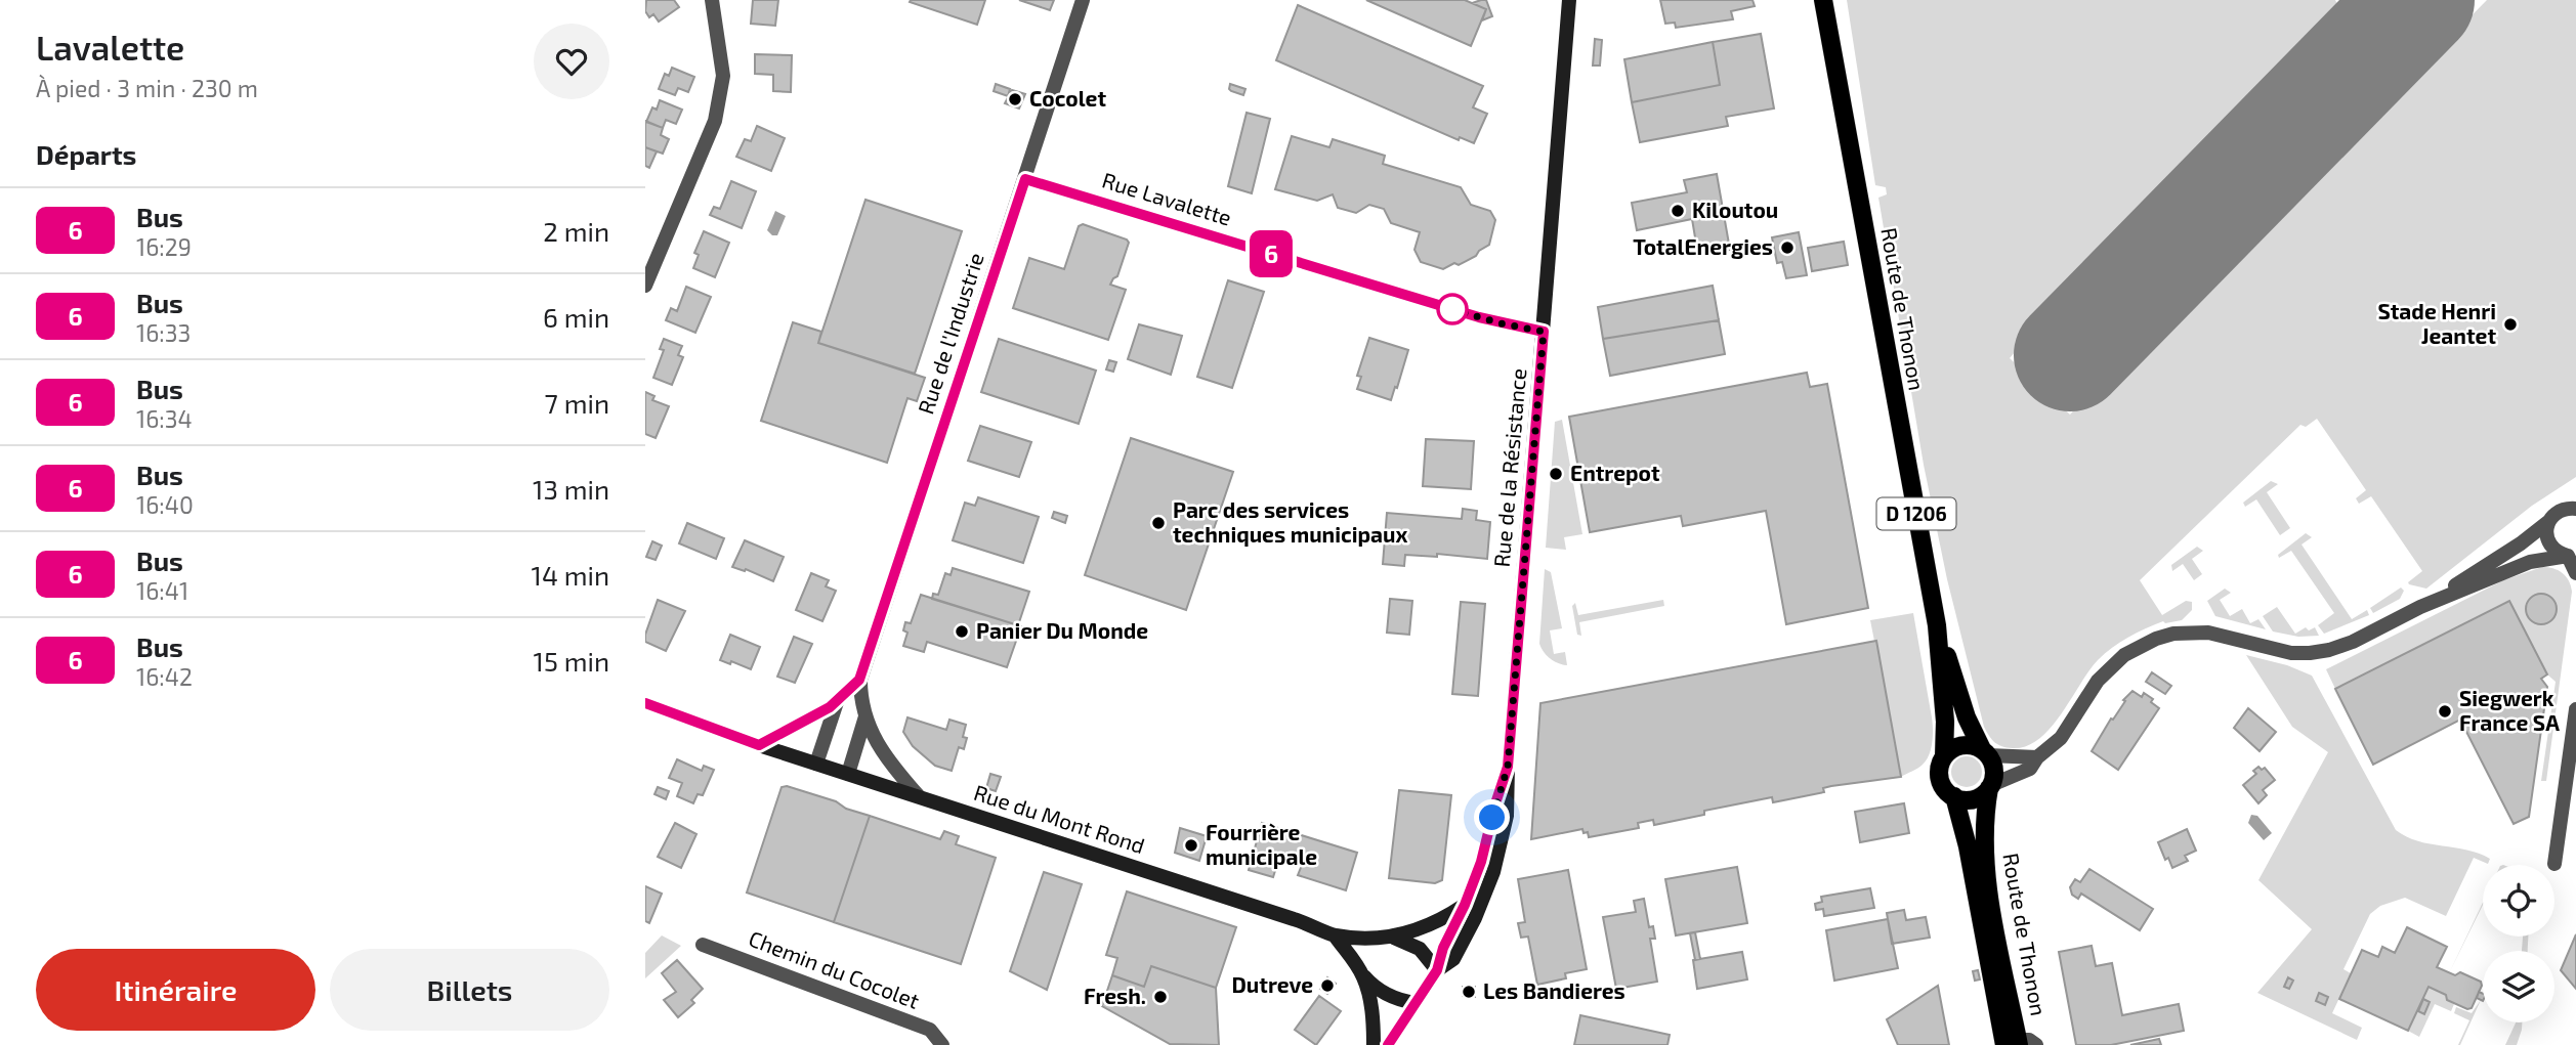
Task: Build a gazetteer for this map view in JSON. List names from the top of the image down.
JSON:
{
  "streets": {
    "main road": ["Route de Thonon", "D 1206"],
    "street": [
      "Rue Lavalette",
      "Rue de l'Industrie",
      "Rue de la Résistance",
      "Rue du Mont Rond",
      "Chemin du Cocolet"
    ]
  },
  "crossings": [
    ["Rue Lavalette", "Rue de l'Industrie"],
    ["Rue Lavalette", "Rue de la Résistance"],
    ["Rue de l'Industrie", "Rue du Mont Rond"],
    ["Rue de la Résistance", "Rue du Mont Rond"]
  ],
  "places": [
    "Cocolet",
    "Kiloutou",
    "TotalEnergies",
    "Stade Henri Jeantet",
    "Entrepot",
    "Parc des services techniques municipaux",
    "Panier Du Monde",
    "Siegwerk France SA",
    "Fourrière municipale",
    "Dutreve",
    "Les Bandieres",
    "Fresh."
  ],
  "lines": ["bus line 6"],
  "page": {
    "heading": [
      ["Lavalette", "À pied · 3 min · 230 m"],
      "Départs"
    ],
    "on_map": "6",
    "list": [
      {
        "mark": "6",
        "name": "Bus",
        "note": "16:29",
        "value": "2 min"
      },
      {
        "mark": "6",
        "name": "Bus",
        "note": "16:33",
        "value": "6 min"
      },
      {
        "mark": "6",
        "name": "Bus",
        "note": "16:34",
        "value": "7 min"
      },
      {
        "mark": "6",
        "name": "Bus",
        "note": "16:40",
        "value": "13 min"
      },
      {
        "mark": "6",
        "name": "Bus",
        "note": "16:41",
        "value": "14 min"
      },
      {
        "mark": "6",
        "name": "Bus",
        "note": "16:42",
        "value": "15 min"
      }
    ],
    "buttons": ["Itinéraire", "Billets"]
  }
}
